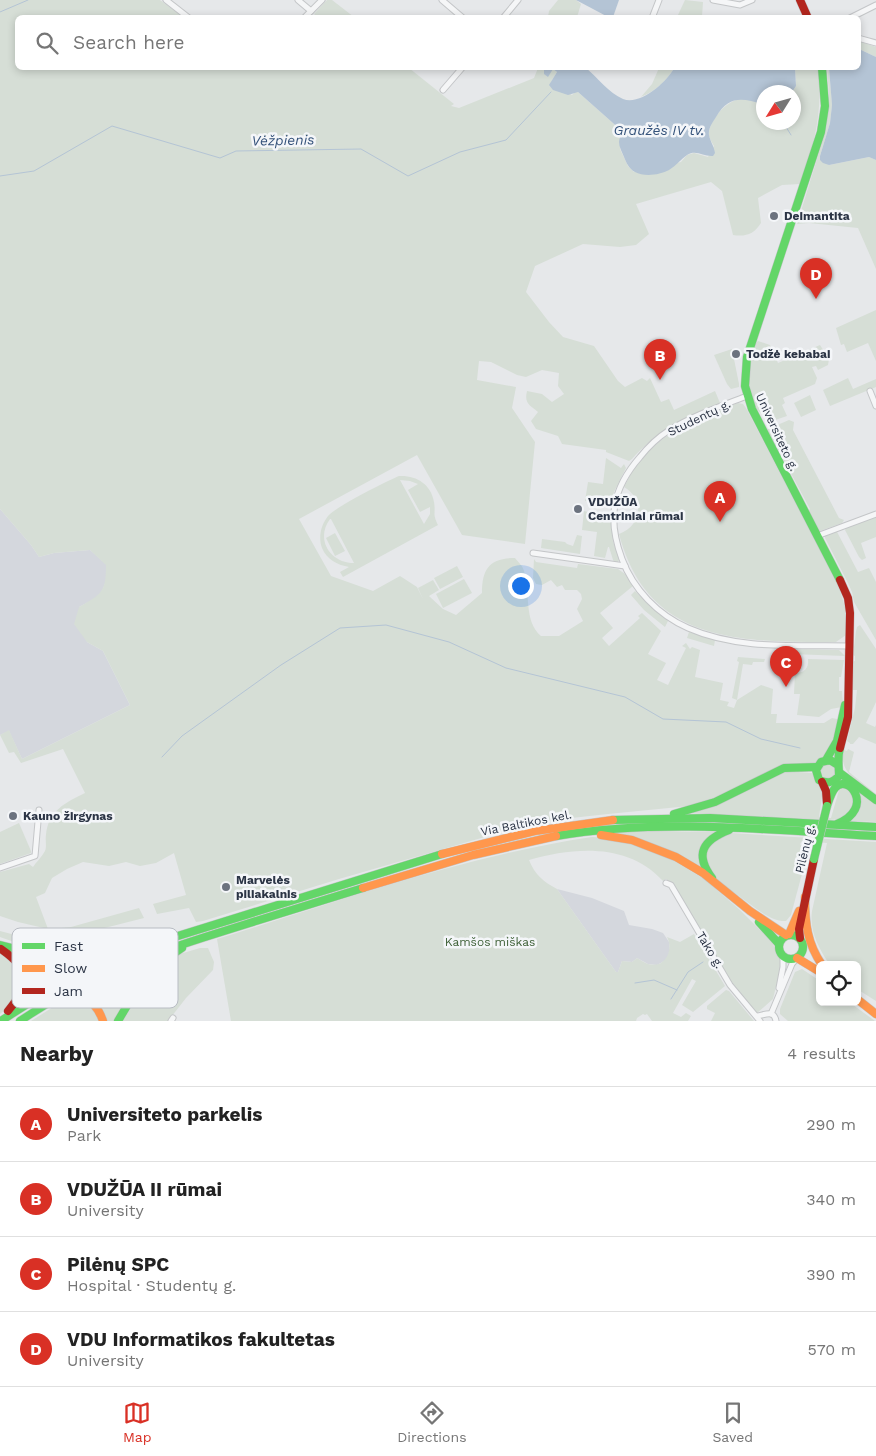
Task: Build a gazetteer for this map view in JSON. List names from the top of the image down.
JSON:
{
  "streets": {
    "main road": ["Universiteto g.", "Via Baltikos kel.", "Pilėnų g."],
    "street": ["Studentų g.", "Tako g."]
  },
  "crossings": [
    ["Studentų g.", "Universiteto g."],
    ["Universiteto g.", "Pilėnų g."]
  ],
  "water": ["Graužės IV tv.", "Vėžpienis"],
  "parks": ["Kamšos miškas"],
  "places": [
    "Deimantita",
    "Todžė kebabai",
    "VDUŽŪA Centriniai rūmai",
    "Kauno žirgynas",
    "Marvelės piliakalnis"
  ],
  "legend": ["Fast", "Slow", "Jam"],
  "north": "bottom left",
  "page": {
    "search": "Search here",
    "pins": [
      "D",
      "B",
      "A",
      "C"
    ],
    "heading": ["Nearby", "4 results"],
    "list": [
      {
        "mark": "A",
        "name": "Universiteto parkelis",
        "note": "Park",
        "value": "290 m"
      },
      {
        "mark": "B",
        "name": "VDUŽŪA II rūmai",
        "note": "University",
        "value": "340 m"
      },
      {
        "mark": "C",
        "name": "Pilėnų SPC",
        "note": "Hospital · Studentų g.",
        "value": "390 m"
      },
      {
        "mark": "D",
        "name": "VDU Informatikos fakultetas",
        "note": "University",
        "value": "570 m"
      }
    ],
    "nav": ["Map", "Directions", "Saved"]
  }
}
